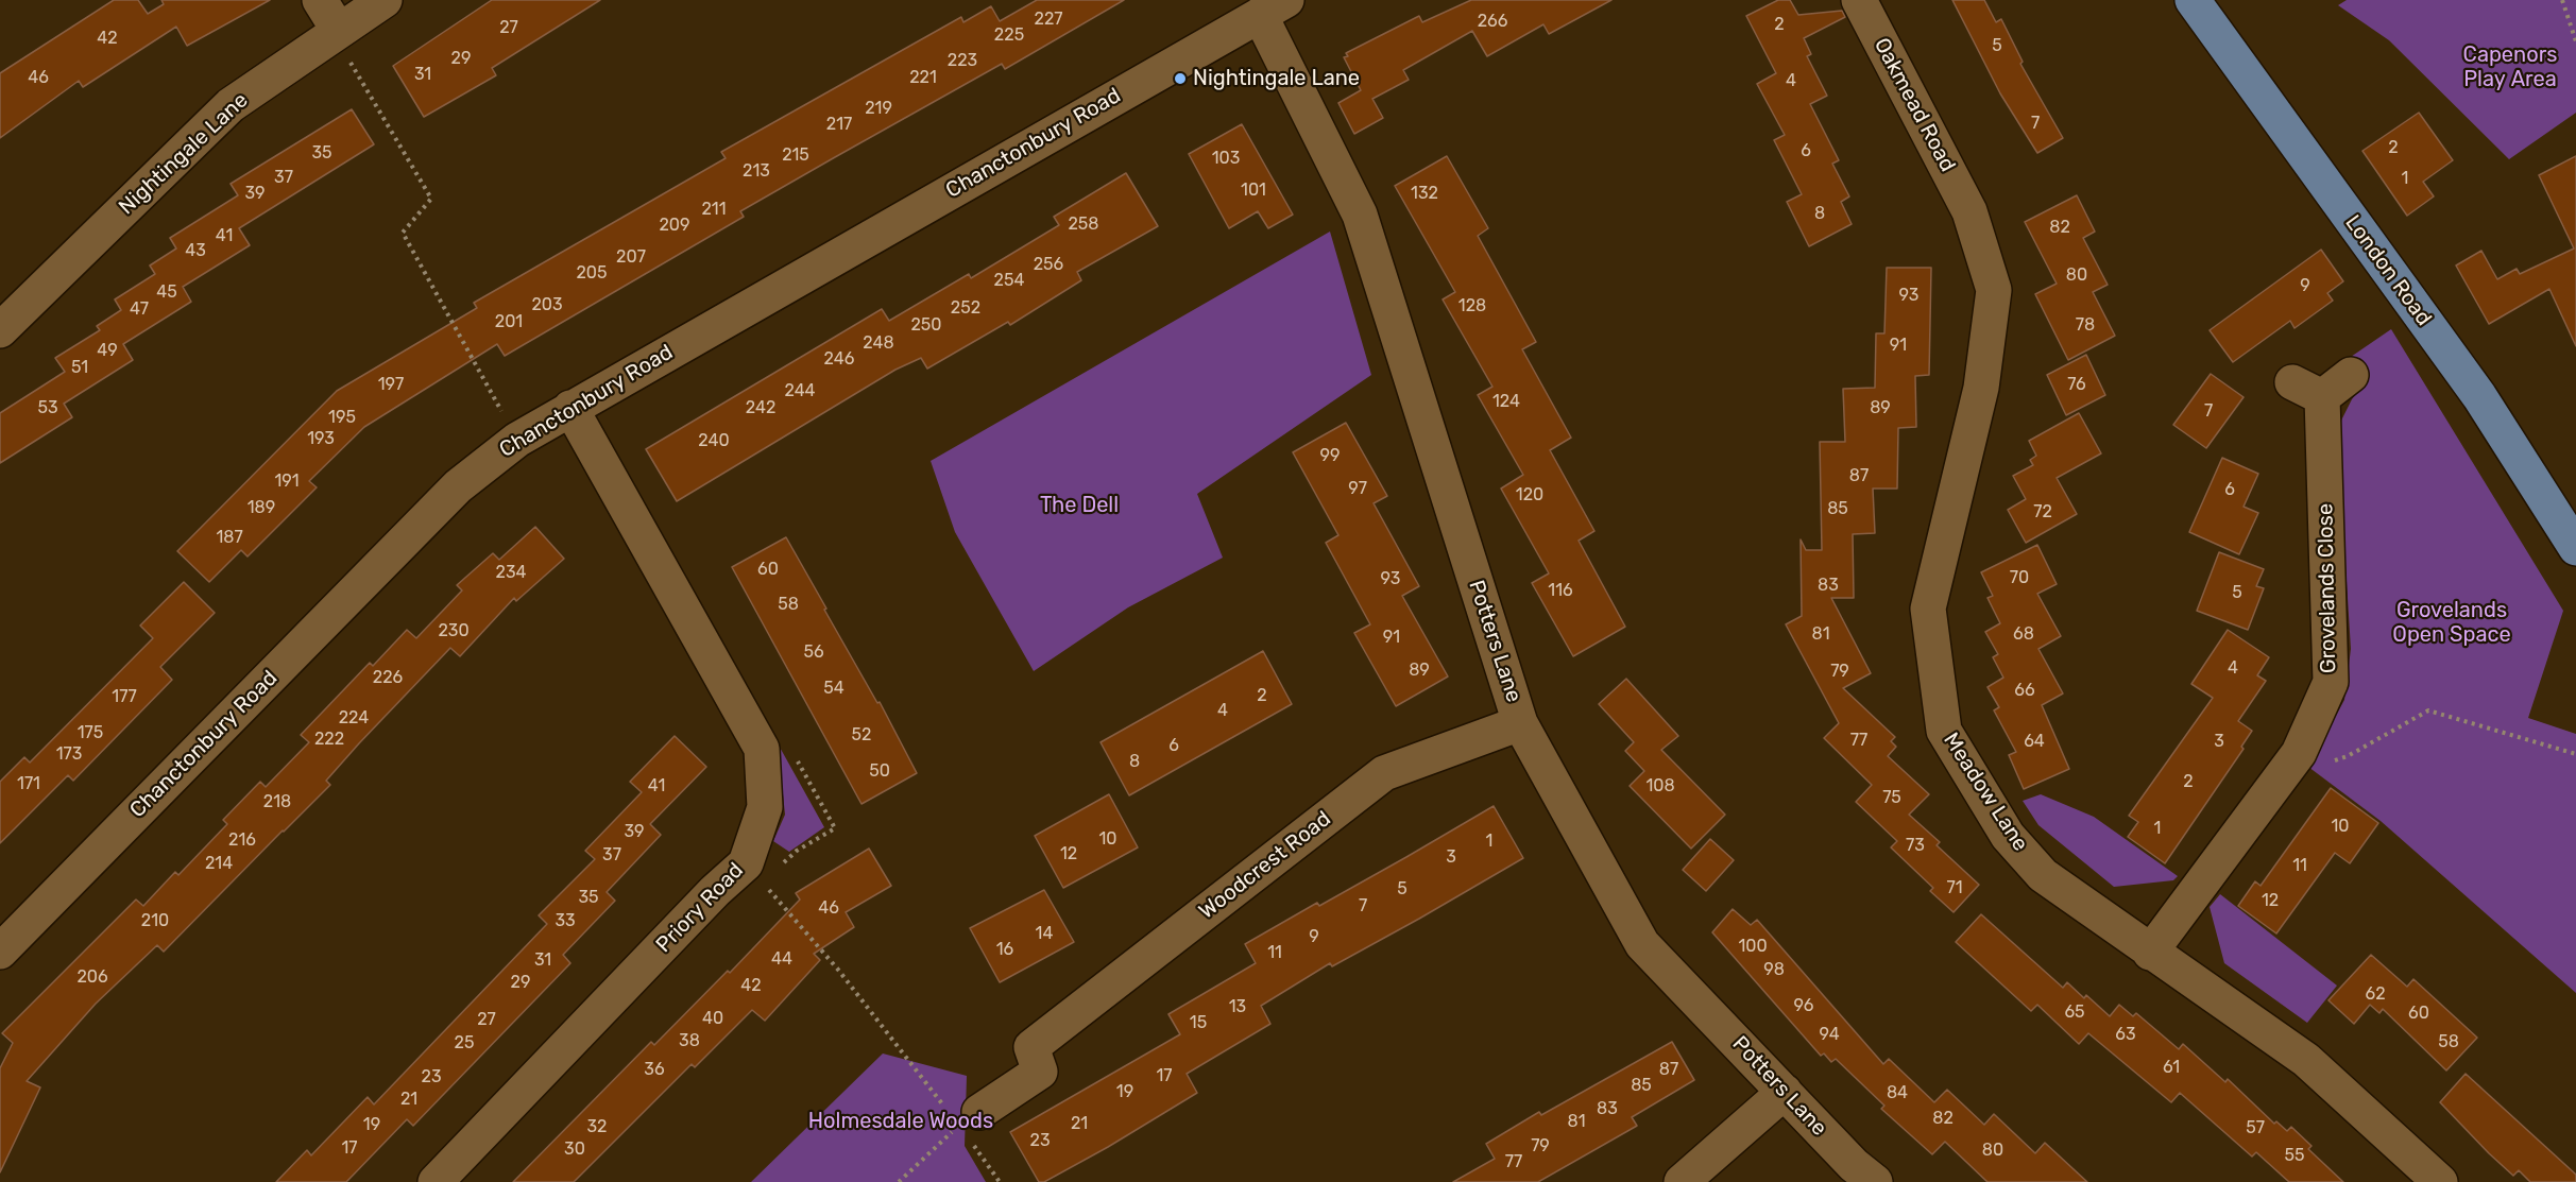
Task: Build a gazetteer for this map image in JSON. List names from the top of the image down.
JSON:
{
  "streets": {
    "main road": ["London Road"],
    "street": [
      "Oakmead Road",
      "Chanctonbury Road",
      "Nightingale Lane",
      "Grovelands Close",
      "Potters Lane",
      "Meadow Lane",
      "Woodcrest Road",
      "Priory Road"
    ]
  },
  "crossings": [
    ["Oakmead Road", "Meadow Lane"],
    ["Chanctonbury Road", "Potters Lane"],
    ["Chanctonbury Road", "Priory Road"],
    ["Grovelands Close", "Meadow Lane"],
    ["Potters Lane", "Woodcrest Road"]
  ],
  "parks": [
    "Capenors Play Area",
    "The Dell",
    "Grovelands Open Space",
    "Holmesdale Woods"
  ],
  "places": ["Nightingale Lane"],
  "house_numbers": [
    "227",
    "266",
    "2",
    "27",
    "225",
    "42",
    "5",
    "29",
    "223",
    "31",
    "46",
    "221",
    "4",
    "219",
    "7",
    "217",
    "2",
    "6",
    "35",
    "215",
    "103",
    "213",
    "37",
    "1",
    "101",
    "39",
    "132",
    "211",
    "8",
    "258",
    "209",
    "82",
    "41",
    "43",
    "207",
    "256",
    "205",
    "80",
    "254",
    "9",
    "45",
    "93",
    "203",
    "128",
    "252",
    "47",
    "201",
    "250",
    "78",
    "248",
    "91",
    "49",
    "246",
    "51",
    "197",
    "76",
    "244",
    "124",
    "53",
    "242",
    "89",
    "7",
    "195",
    "193",
    "240",
    "99",
    "87",
    "191",
    "97",
    "6",
    "120",
    "189",
    "85",
    "72",
    "187",
    "60",
    "234",
    "70",
    "93",
    "83",
    "116",
    "5",
    "58",
    "230",
    "81",
    "68",
    "91",
    "56",
    "4",
    "89",
    "79",
    "226",
    "54",
    "66",
    "2",
    "177",
    "4",
    "224",
    "175",
    "52",
    "222",
    "77",
    "64",
    "3",
    "6",
    "173",
    "8",
    "50",
    "2",
    "171",
    "41",
    "108",
    "75",
    "218",
    "10",
    "1",
    "39",
    "10",
    "216",
    "1",
    "73",
    "12",
    "37",
    "3",
    "214",
    "11",
    "71",
    "5",
    "35",
    "12",
    "7",
    "46",
    "210",
    "33",
    "14",
    "9",
    "100",
    "16",
    "11",
    "44",
    "31",
    "98",
    "206",
    "29",
    "42",
    "62",
    "96",
    "13",
    "65",
    "60",
    "40",
    "27",
    "15",
    "94",
    "63",
    "38",
    "58",
    "25",
    "61",
    "36",
    "87",
    "17",
    "23",
    "85",
    "19",
    "84",
    "21",
    "83",
    "82",
    "81",
    "21",
    "19",
    "32",
    "57",
    "23",
    "79",
    "17",
    "30",
    "80",
    "55",
    "77"
  ]
}
